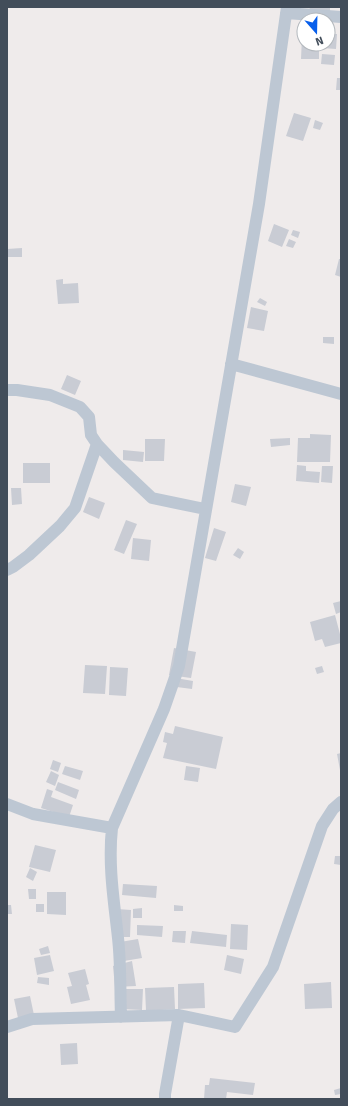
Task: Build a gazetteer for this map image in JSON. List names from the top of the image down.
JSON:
{
  "north": "bottom"
}
